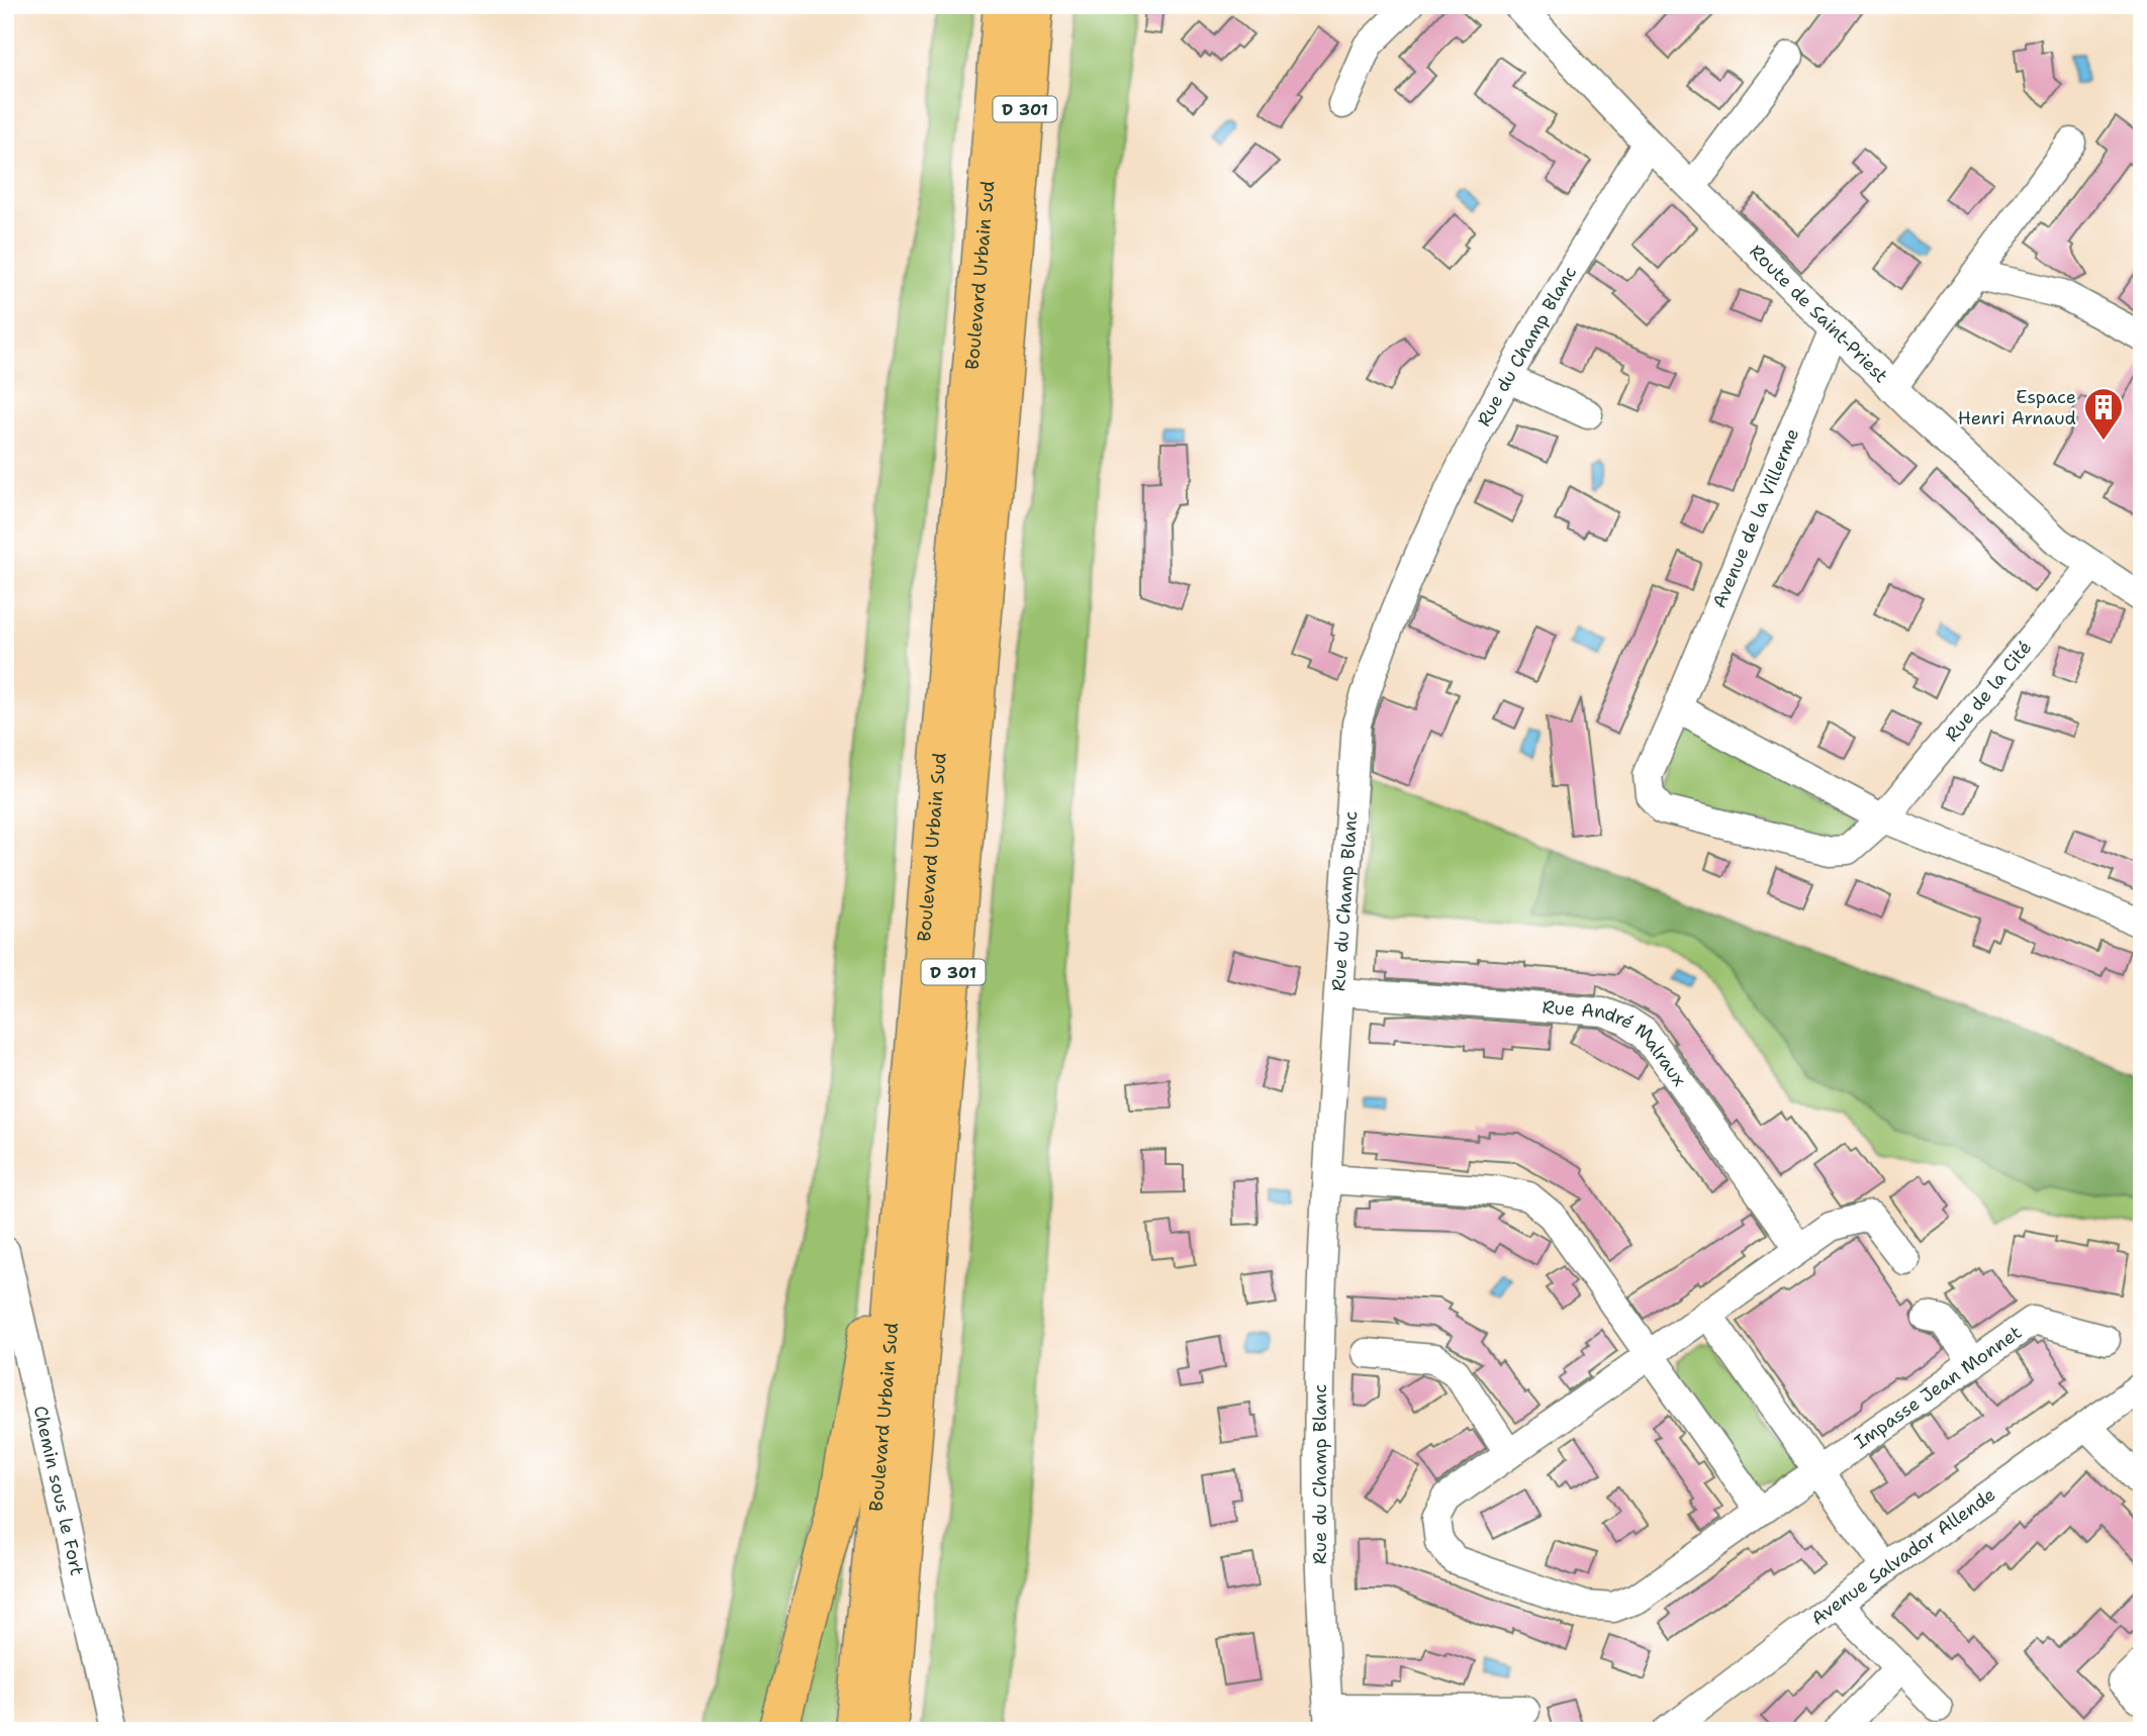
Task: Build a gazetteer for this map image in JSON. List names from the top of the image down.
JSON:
{
  "streets": {
    "highway": ["D 301", "Boulevard Urbain Sud"],
    "street": [
      "Route de Saint-Priest",
      "Rue du Champ Blanc",
      "Avenue de la Villerme",
      "Rue de la Cité",
      "Rue André Malraux",
      "Impasse Jean Monnet",
      "Chemin sous le Fort",
      "Avenue Salvador Allende"
    ]
  },
  "crossings": [
    ["Route de Saint-Priest", "Rue du Champ Blanc"],
    ["Route de Saint-Priest", "Avenue de la Villerme"],
    ["Route de Saint-Priest", "Rue de la Cité"],
    ["Rue du Champ Blanc", "Rue André Malraux"],
    ["Avenue de la Villerme", "Rue de la Cité"]
  ],
  "places": {
    "building": ["Espace Henri Arnaud"]
  }
}
